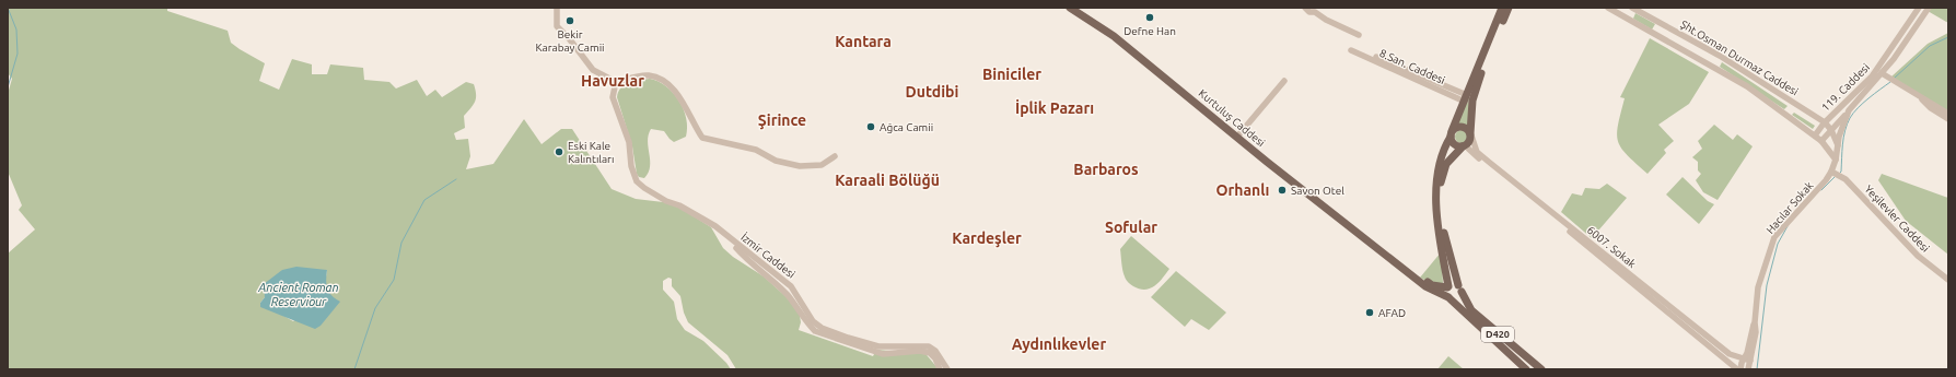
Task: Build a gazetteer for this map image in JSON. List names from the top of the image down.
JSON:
{
  "streets": {
    "main road": ["Kurtuluş Caddesi", "D420"],
    "street": [
      "Şht.Osman Durmaz Caddesi",
      "8.San. Caddesi",
      "119. Caddesi",
      "Hacılar Sokak",
      "Yeşilevler Caddesi",
      "6007. Sokak",
      "İzmir Caddesi"
    ]
  },
  "crossings": [
    ["Şht.Osman Durmaz Caddesi", "119. Caddesi"],
    ["119. Caddesi", "Hacılar Sokak"],
    ["Hacılar Sokak", "Yeşilevler Caddesi"],
    ["Hacılar Sokak", "6007. Sokak"]
  ],
  "districts": [
    "Kantara",
    "Biniciler",
    "Havuzlar",
    "Dutdibi",
    "İplik Pazarı",
    "Şirince",
    "Barbaros",
    "Karaali Bölüğü",
    "Orhanlı",
    "Sofular",
    "Kardeşler",
    "Aydınlıkevler"
  ],
  "water": ["Ancient Roman Reserviour"],
  "places": [
    "Defne Han",
    "Bekir Karabay Camii",
    "Ağca Camii",
    "Eski Kale Kalıntıları",
    "Savon Otel",
    "AFAD"
  ]
}
